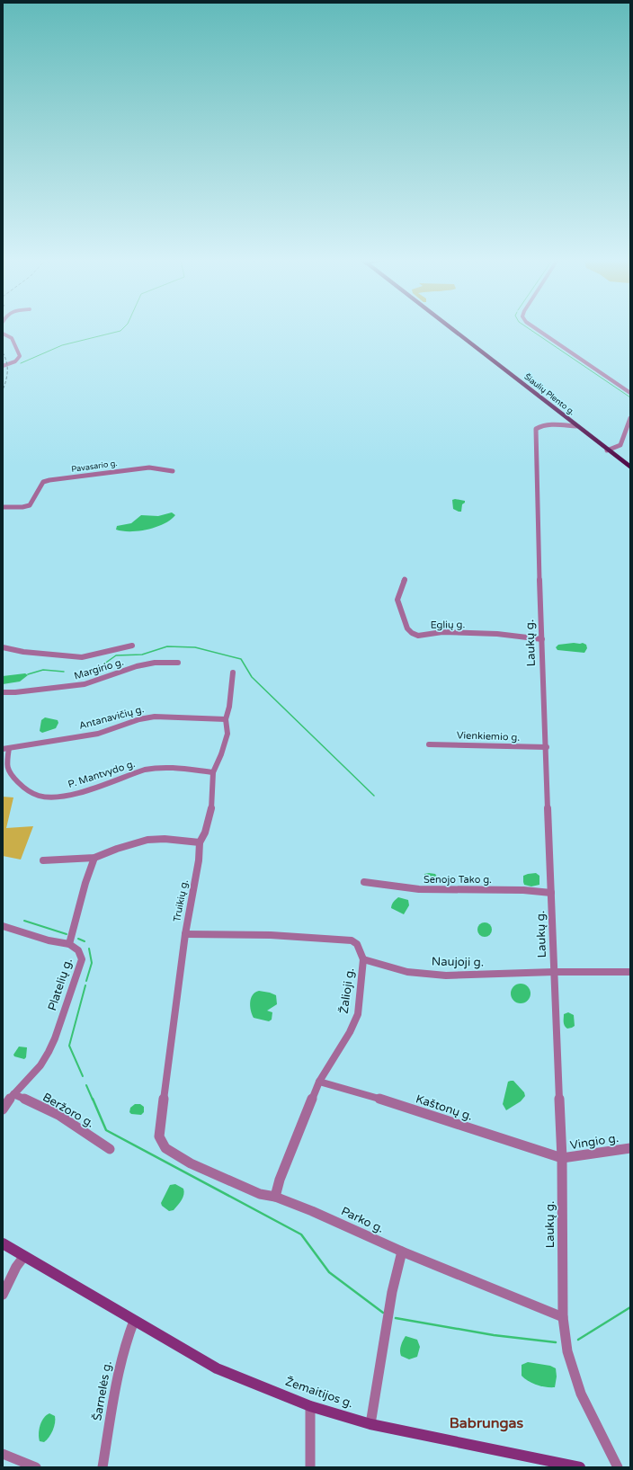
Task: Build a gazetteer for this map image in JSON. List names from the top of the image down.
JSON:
{
  "streets": {
    "highway": ["Šiaulių Plento g."],
    "main road": ["Žemaitijos g."],
    "street": [
      "Pavasario g.",
      "Eglių g.",
      "Laukų g.",
      "Margirio g.",
      "Antanavičių g.",
      "Vienkiemio g.",
      "P. Mantvydo g.",
      "Senojo Tako g.",
      "Truikių g.",
      "Naujoji g.",
      "Platelių g.",
      "Žalioji g.",
      "Kaštonų g.",
      "Beržoro g.",
      "Vingio g.",
      "Parko g.",
      "Šarnelės g."
    ]
  },
  "crossings": [
    ["Šiaulių Plento g.", "Laukų g."],
    ["Eglių g.", "Laukų g."],
    ["Laukų g.", "Vienkiemio g."],
    ["Laukų g.", "Senojo Tako g."],
    ["Laukų g.", "Naujoji g."],
    ["Laukų g.", "Kaštonų g."],
    ["Laukų g.", "Vingio g."],
    ["Laukų g.", "Parko g."],
    ["Antanavičių g.", "P. Mantvydo g."],
    ["Antanavičių g.", "Truikių g."],
    ["P. Mantvydo g.", "Truikių g."],
    ["Truikių g.", "Žalioji g."],
    ["Truikių g.", "Parko g."],
    ["Naujoji g.", "Žalioji g."],
    ["Platelių g.", "Beržoro g."],
    ["Žalioji g.", "Kaštonų g."],
    ["Žalioji g.", "Parko g."],
    ["Kaštonų g.", "Vingio g."],
    ["Šarnelės g.", "Žemaitijos g."]
  ],
  "districts": ["Babrungas"]
}
